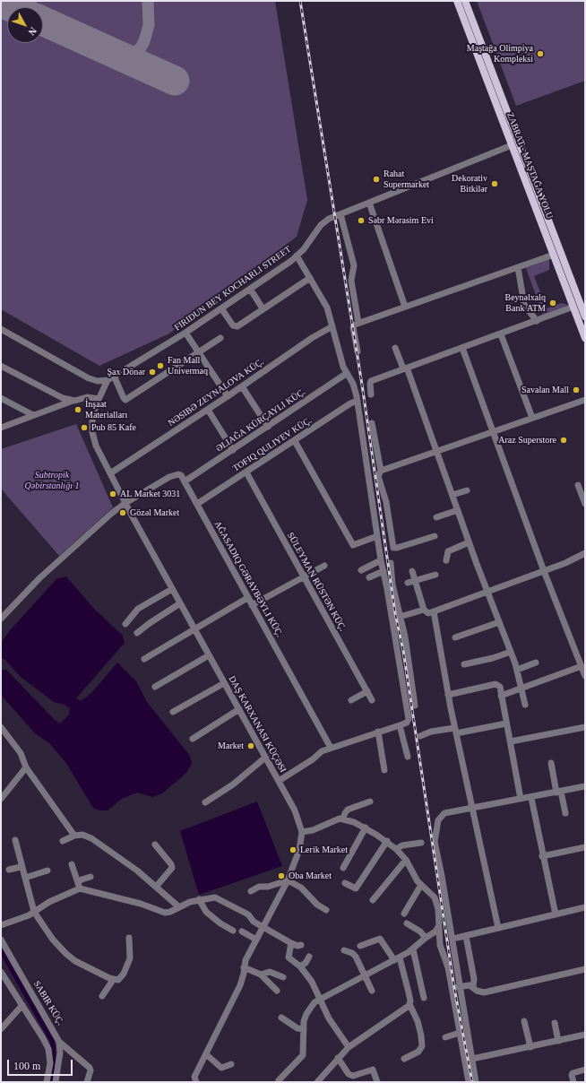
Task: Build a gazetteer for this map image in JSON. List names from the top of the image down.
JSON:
{
  "streets": {
    "main road": ["ZABRAT - MAŞTAĞA YOLU"],
    "street": [
      "FIRIDUN BEY KOCHARLI STREET",
      "NƏSIBƏ ZEYNALOVA KÜÇ.",
      "TOFIQ QULIYEV KÜÇ.",
      "SÜLEYMAN RÜSTƏN KÜÇ.",
      "SABIR KÜÇ."
    ]
  },
  "crossings": [
    ["ZABRAT - MAŞTAĞA YOLU", "FIRIDUN BEY KOCHARLI STREET"],
    ["TOFIQ QULIYEV KÜÇ.", "SÜLEYMAN RÜSTƏN KÜÇ."]
  ],
  "parks": ["Subtropik Qəbirstanlığı 1"],
  "places": [
    "Maştağa Olimpiya Kompleksi",
    "Rahat Supermarket",
    "Dekorativ Bitkilər",
    "Səbr Mərasim Evi",
    "Beynəlxalq Bank ATM",
    "Fan Mall Univermaq",
    "Şax Dönər",
    "Savalan Mall",
    "İnşaat Materialları",
    "Pub 85 Kafe",
    "Araz Superstore",
    "AL Market 3031",
    "Gözəl Market",
    "Market",
    "Lerik Market",
    "Oba Market"
  ],
  "scale_bar": "100 m",
  "north": "bottom right"
}
